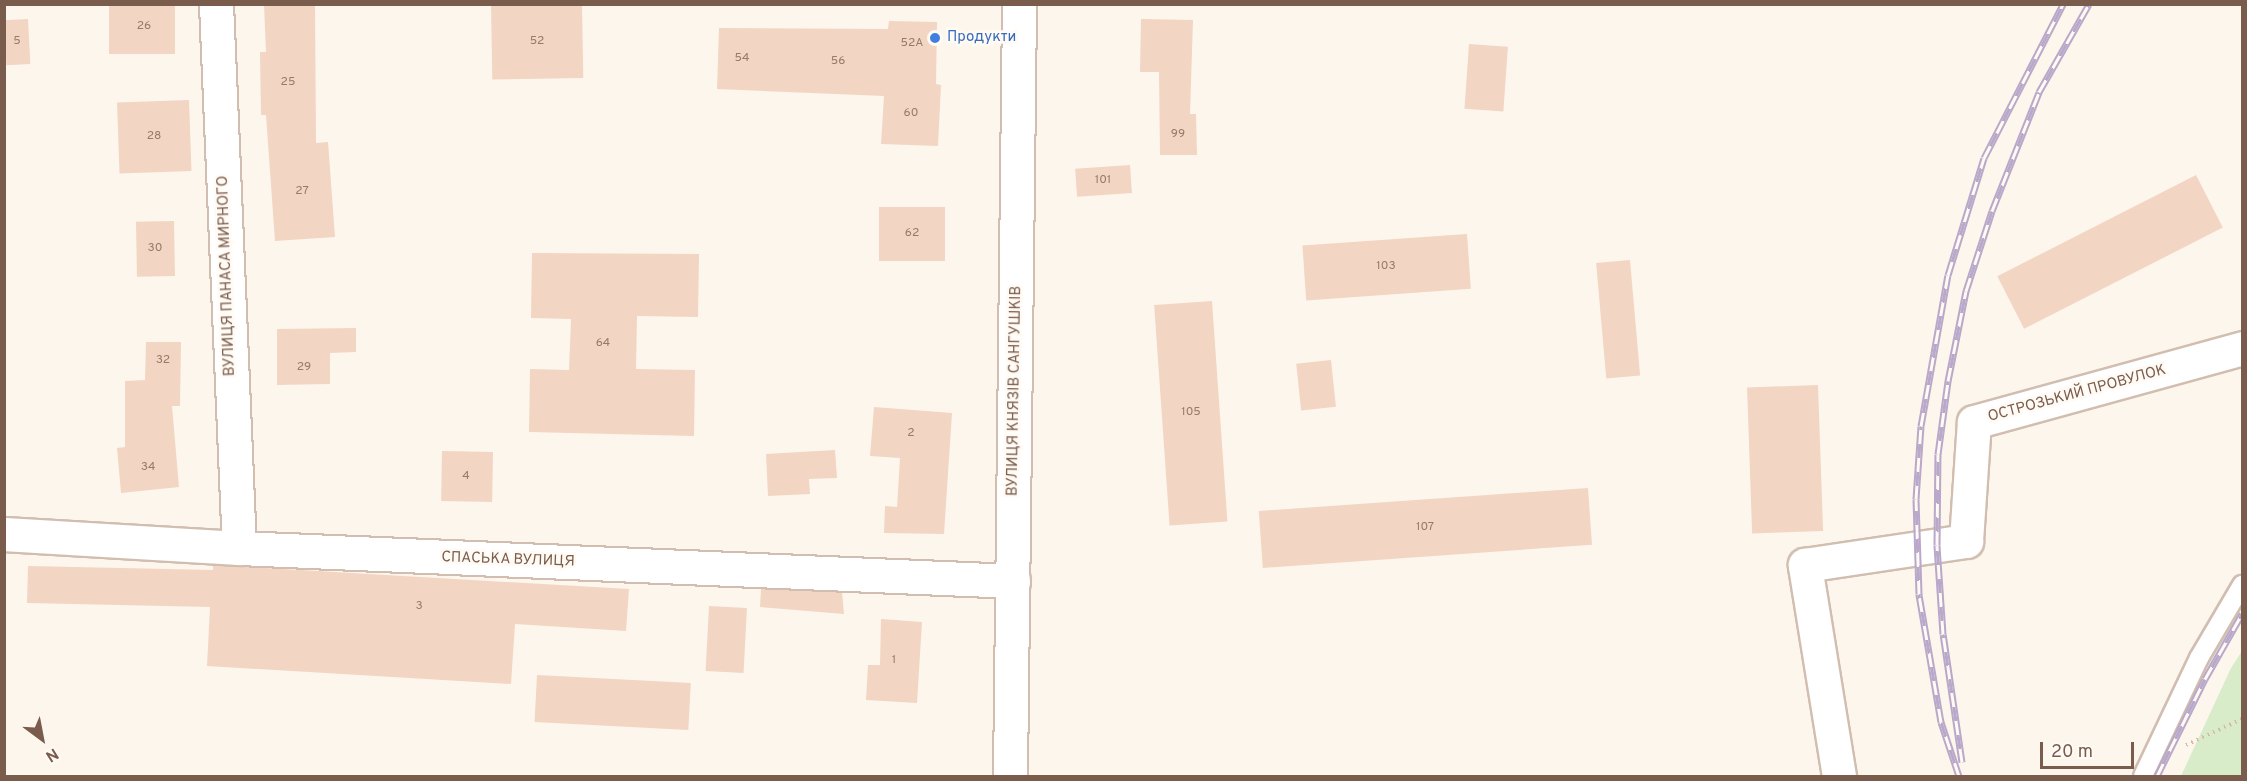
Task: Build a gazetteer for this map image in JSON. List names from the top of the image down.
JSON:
{
  "streets": {
    "street": [
      "ВУЛИЦЯ ПАНАСА МИРНОГО",
      "ВУЛИЦЯ КНЯЗІВ САНГУШКІВ",
      "ОСТРОЗЬКИЙ ПРОВУЛОК",
      "СПАСЬКА ВУЛИЦЯ"
    ]
  },
  "crossings": [
    ["ВУЛИЦЯ ПАНАСА МИРНОГО", "СПАСЬКА ВУЛИЦЯ"],
    ["ВУЛИЦЯ КНЯЗІВ САНГУШКІВ", "СПАСЬКА ВУЛИЦЯ"]
  ],
  "places": ["Продукти"],
  "house_numbers": [
    "26",
    "5",
    "52",
    "52А",
    "54",
    "56",
    "25",
    "60",
    "99",
    "28",
    "101",
    "27",
    "62",
    "30",
    "103",
    "64",
    "32",
    "29",
    "105",
    "2",
    "34",
    "4",
    "107",
    "3",
    "1"
  ],
  "scale_bar": "20 m",
  "north": "bottom right"
}
